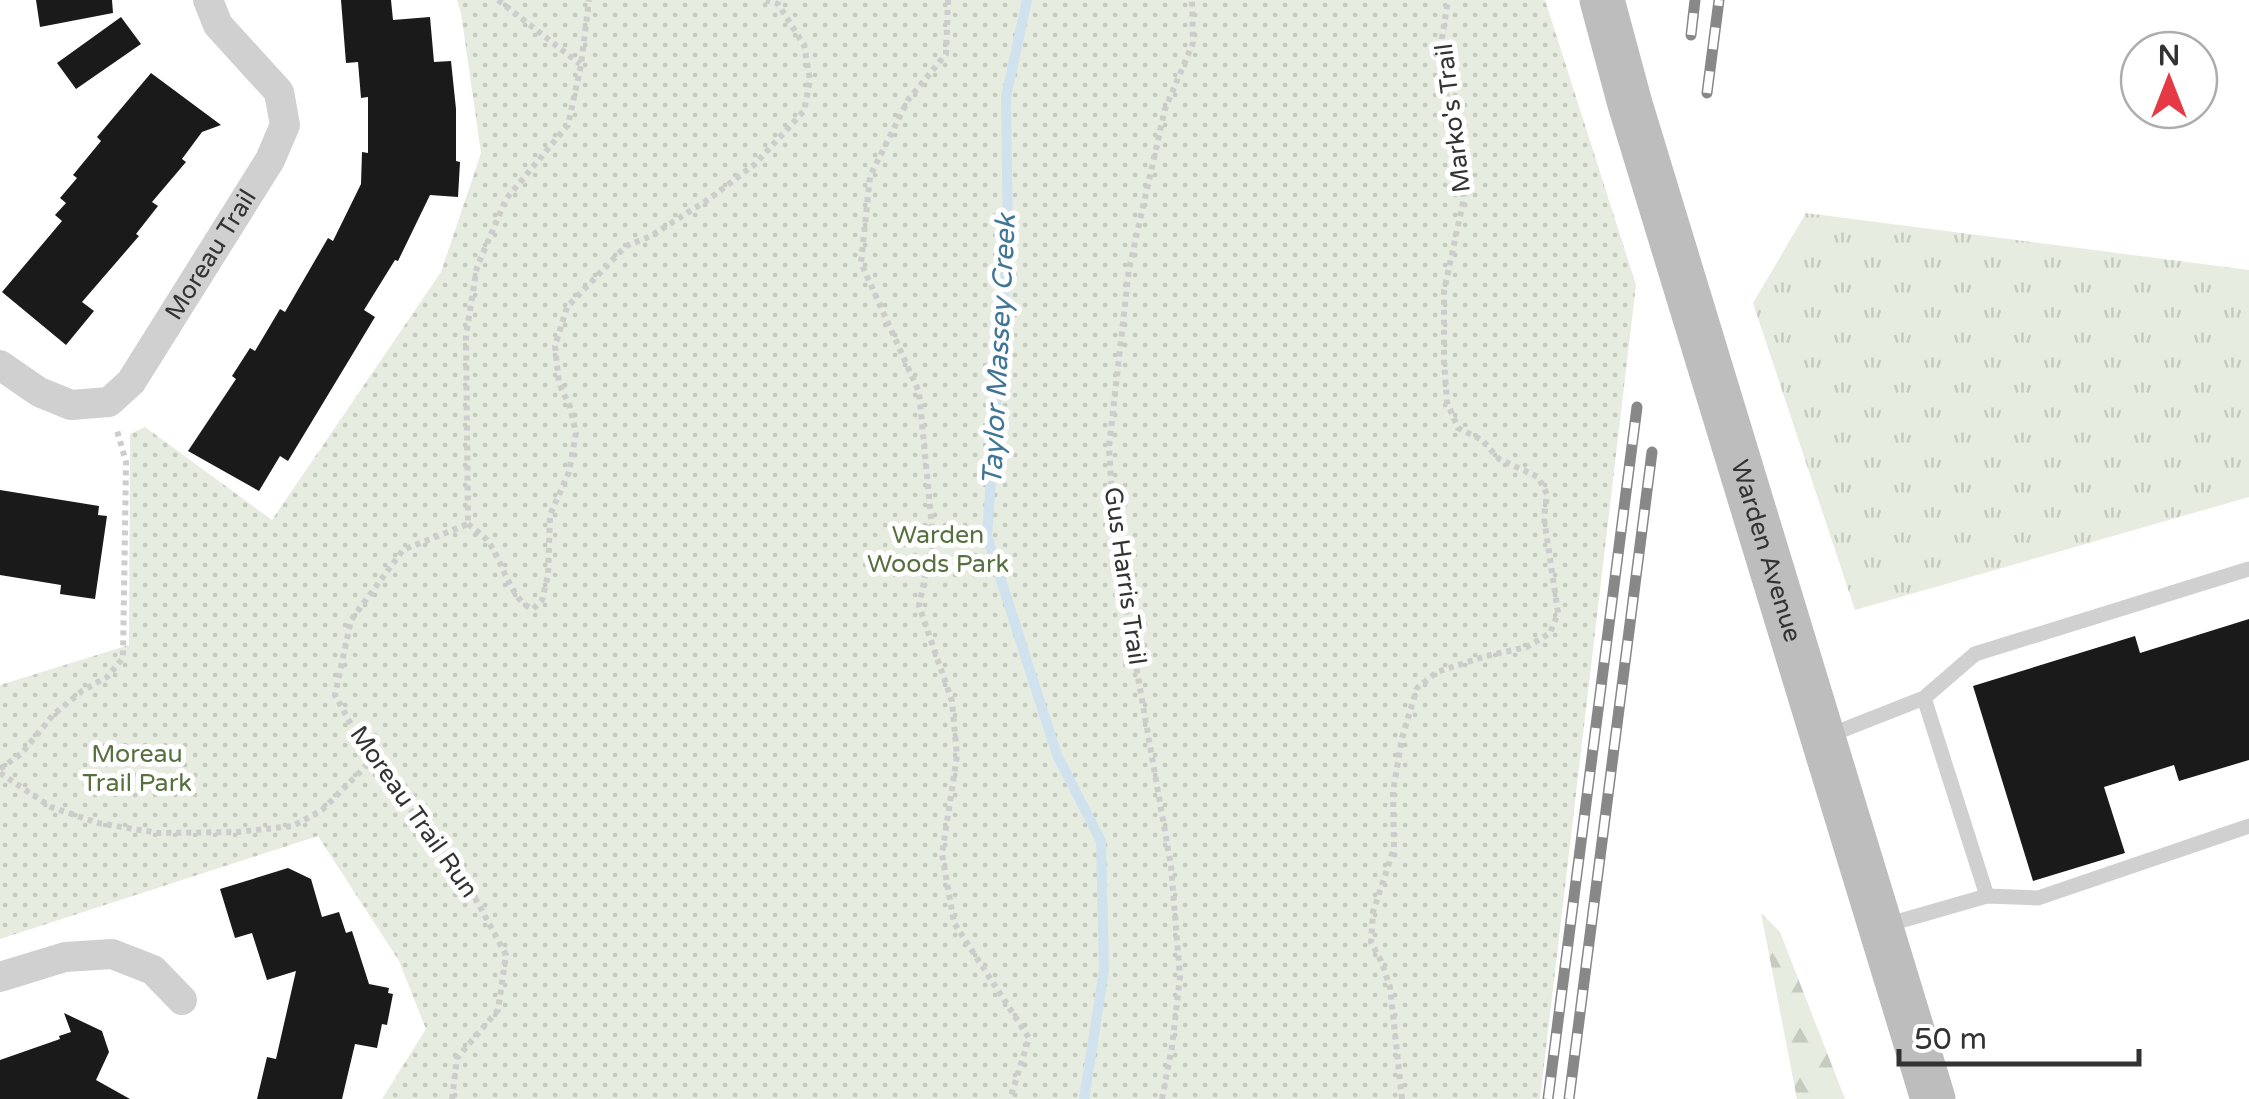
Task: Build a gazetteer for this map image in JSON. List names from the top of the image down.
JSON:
{
  "streets": {
    "main road": ["Warden Avenue"],
    "street": ["Moreau Trail"],
    "path": ["Marko's Trail", "Gus Harris Trail", "Moreau Trail Run"]
  },
  "water": ["Taylor Massey Creek"],
  "parks": ["Warden Woods Park", "Moreau Trail Park"],
  "scale_bar": "50 m",
  "north": "top"
}
